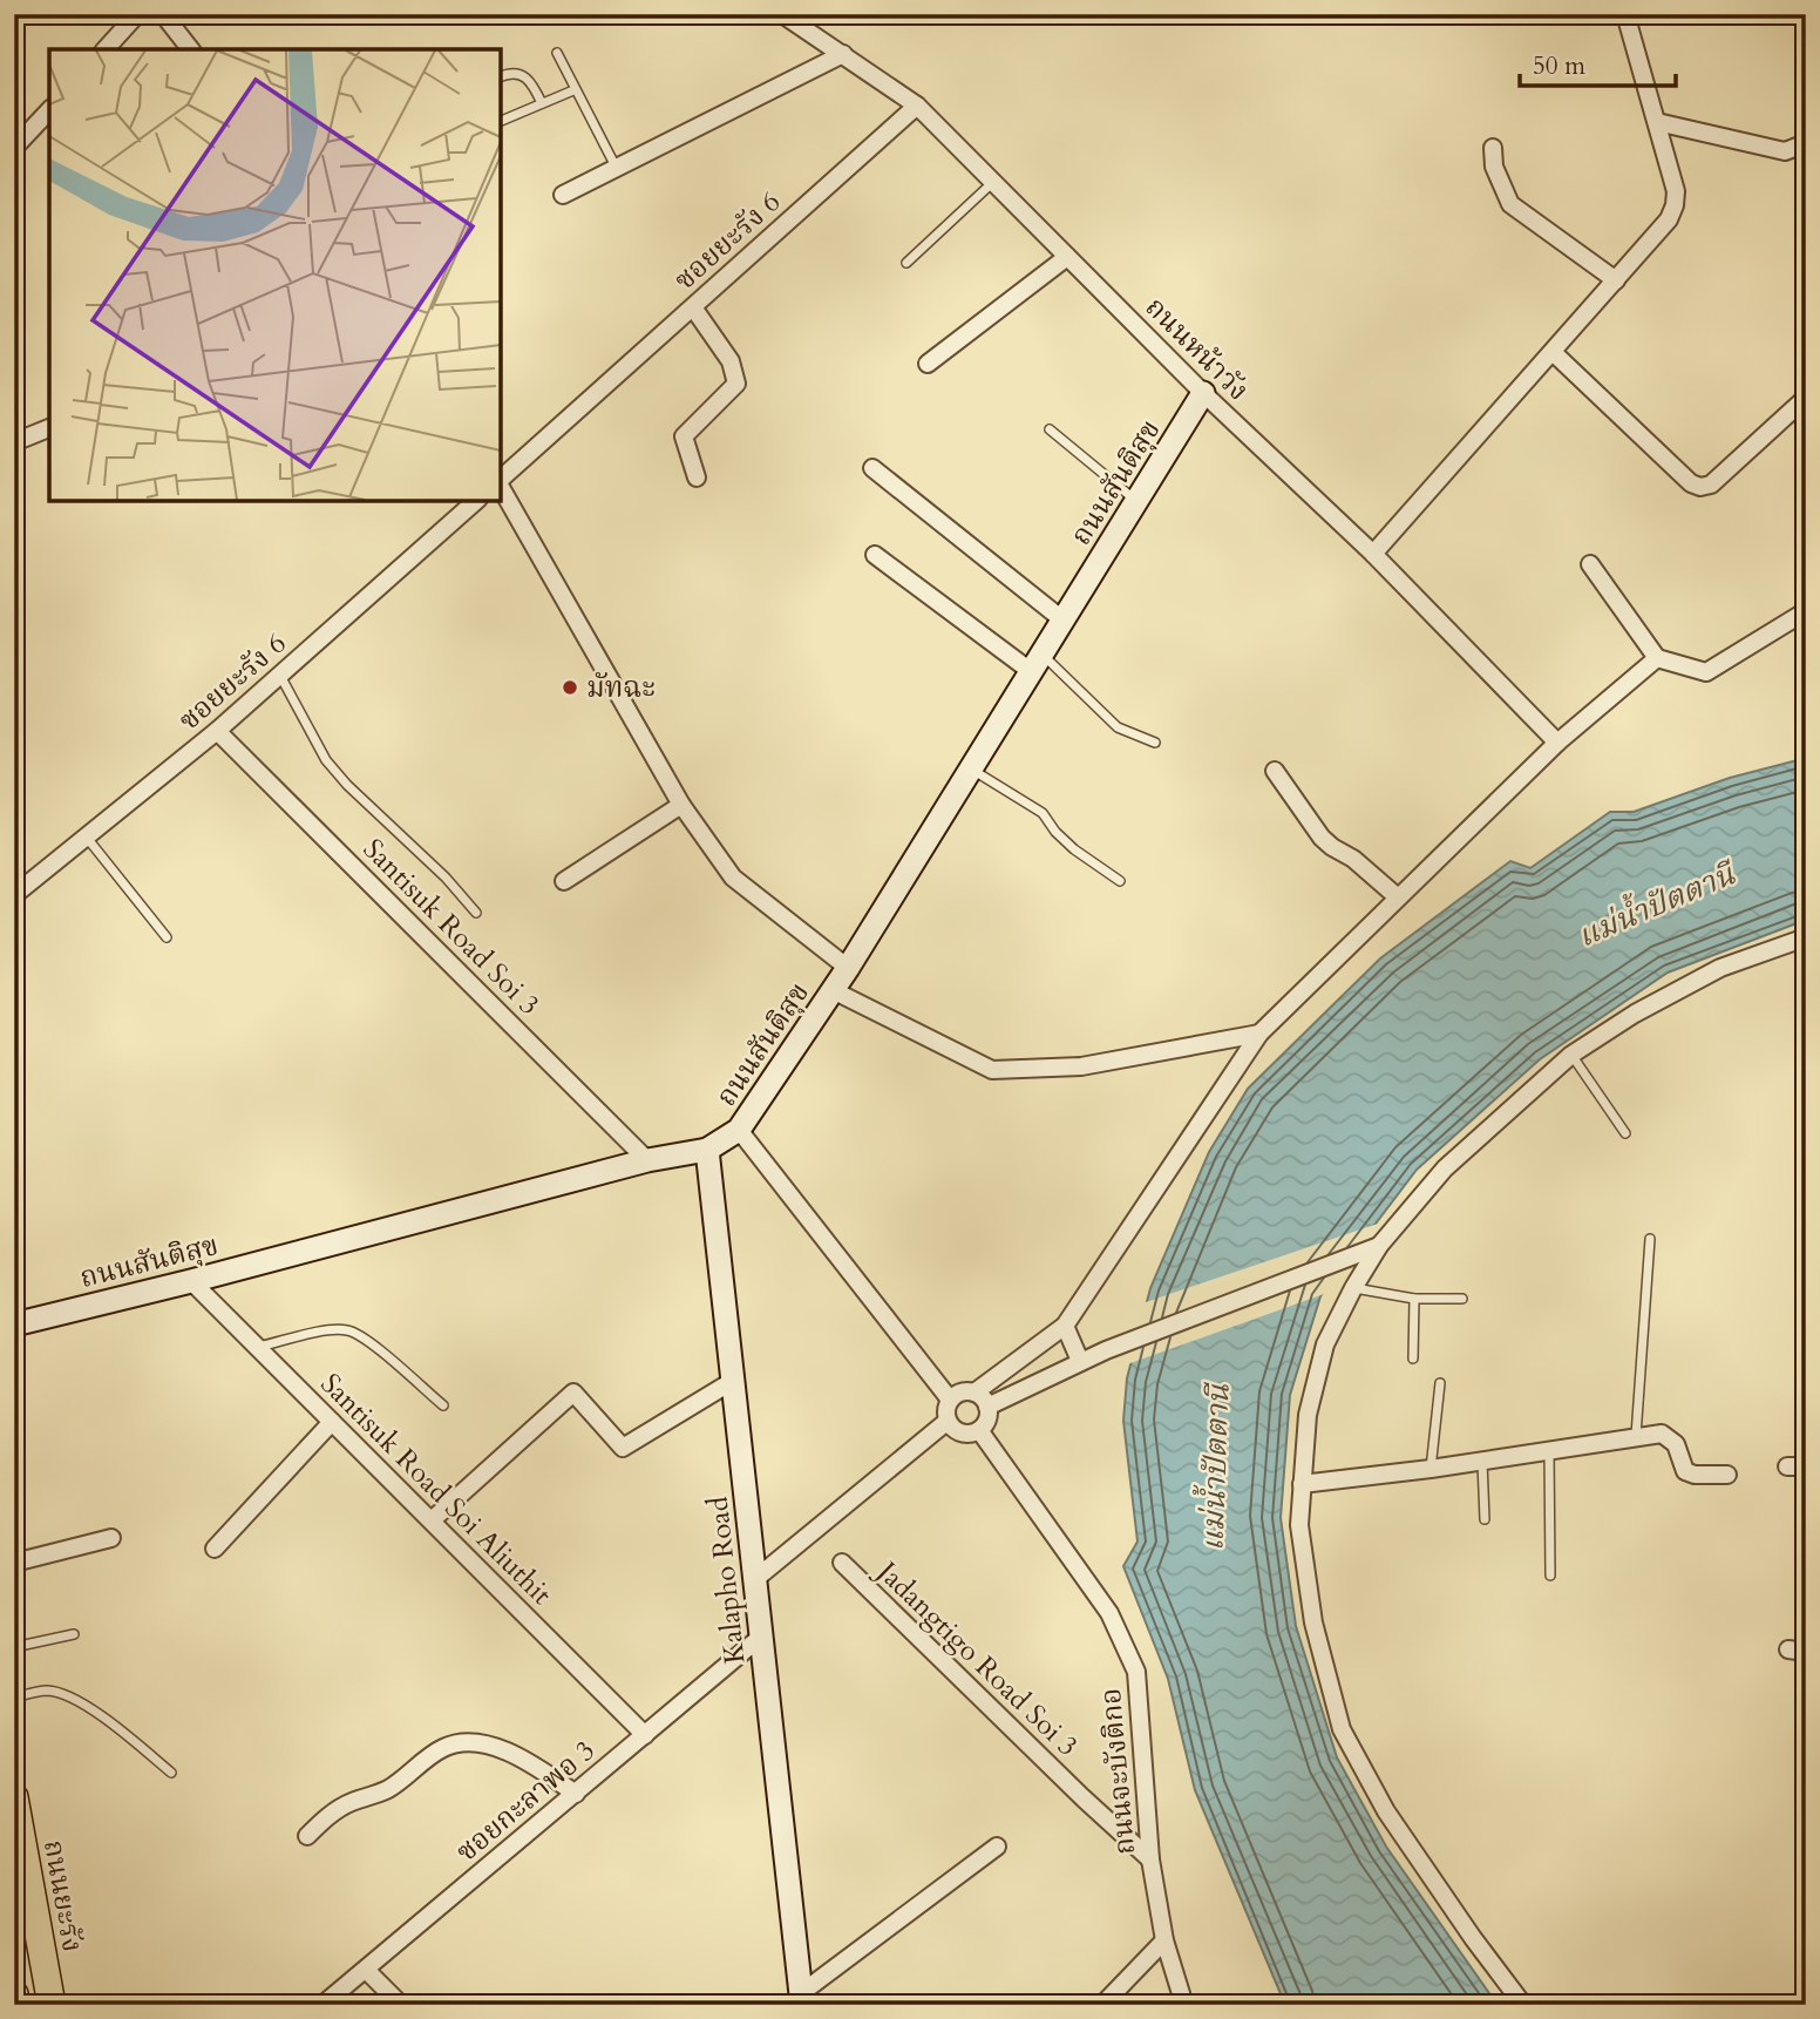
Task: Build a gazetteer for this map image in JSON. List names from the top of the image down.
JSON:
{
  "streets": {
    "main road": ["ถนนยะรัง"],
    "street": [
      "ซอยยะรัง 6",
      "ถนนหน้าวัง",
      "ถนนสันติสุข",
      "Santisuk Road Soi 3",
      "Santisuk Road Soi Aliuthit",
      "Kalapho Road",
      "Jadangtigo Road Soi 3",
      "ถนนจะบังติกอ",
      "ซอยกะลาพอ 3"
    ]
  },
  "crossings": [
    ["ซอยยะรัง 6", "ถนนหน้าวัง"],
    ["ซอยยะรัง 6", "Santisuk Road Soi 3"],
    ["ถนนหน้าวัง", "ถนนสันติสุข"],
    ["ถนนสันติสุข", "Santisuk Road Soi 3"],
    ["ถนนสันติสุข", "Santisuk Road Soi Aliuthit"],
    ["ถนนสันติสุข", "Kalapho Road"],
    ["Santisuk Road Soi Aliuthit", "ซอยกะลาพอ 3"],
    ["Kalapho Road", "ซอยกะลาพอ 3"],
    ["Jadangtigo Road Soi 3", "ถนนจะบังติกอ"]
  ],
  "water": ["แม่น้ำปัตตานี"],
  "places": ["มัทฉะ"],
  "scale_bar": "50 m"
}
